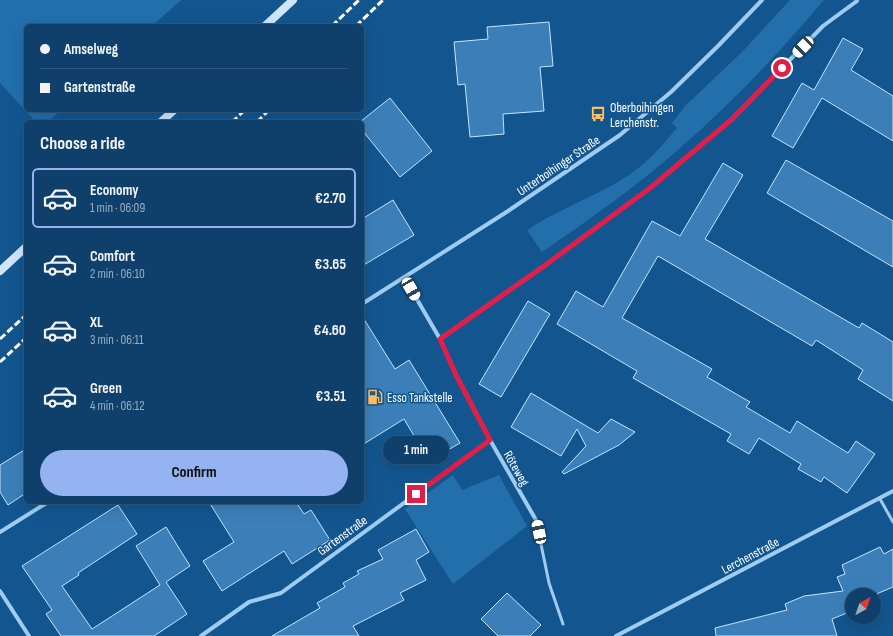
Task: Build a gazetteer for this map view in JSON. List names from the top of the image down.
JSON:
{
  "streets": {
    "street": [
      "Unterboihinger Straße",
      "Röteweg",
      "Gartenstraße",
      "Lerchenstraße"
    ]
  },
  "crossings": [
    ["Unterboihinger Straße", "Röteweg"],
    ["Röteweg", "Gartenstraße"]
  ],
  "places": {
    "bus stop": ["Oberboihingen Lerchenstr."],
    "fuel station": ["Esso Tankstelle"]
  },
  "north": "top right",
  "page": {
    "banner": ["Amselweg", "Gartenstraße"],
    "heading": "Choose a ride",
    "list": [
      {
        "name": "Economy",
        "note": "1 min · 06:09",
        "value": "€2.70"
      },
      {
        "name": "Comfort",
        "note": "2 min · 06:10",
        "value": "€3.65"
      },
      {
        "name": "XL",
        "note": "3 min · 06:11",
        "value": "€4.60"
      },
      {
        "name": "Green",
        "note": "4 min · 06:12",
        "value": "€3.51"
      }
    ],
    "bubble": "1 min",
    "buttons": "Confirm"
  }
}
